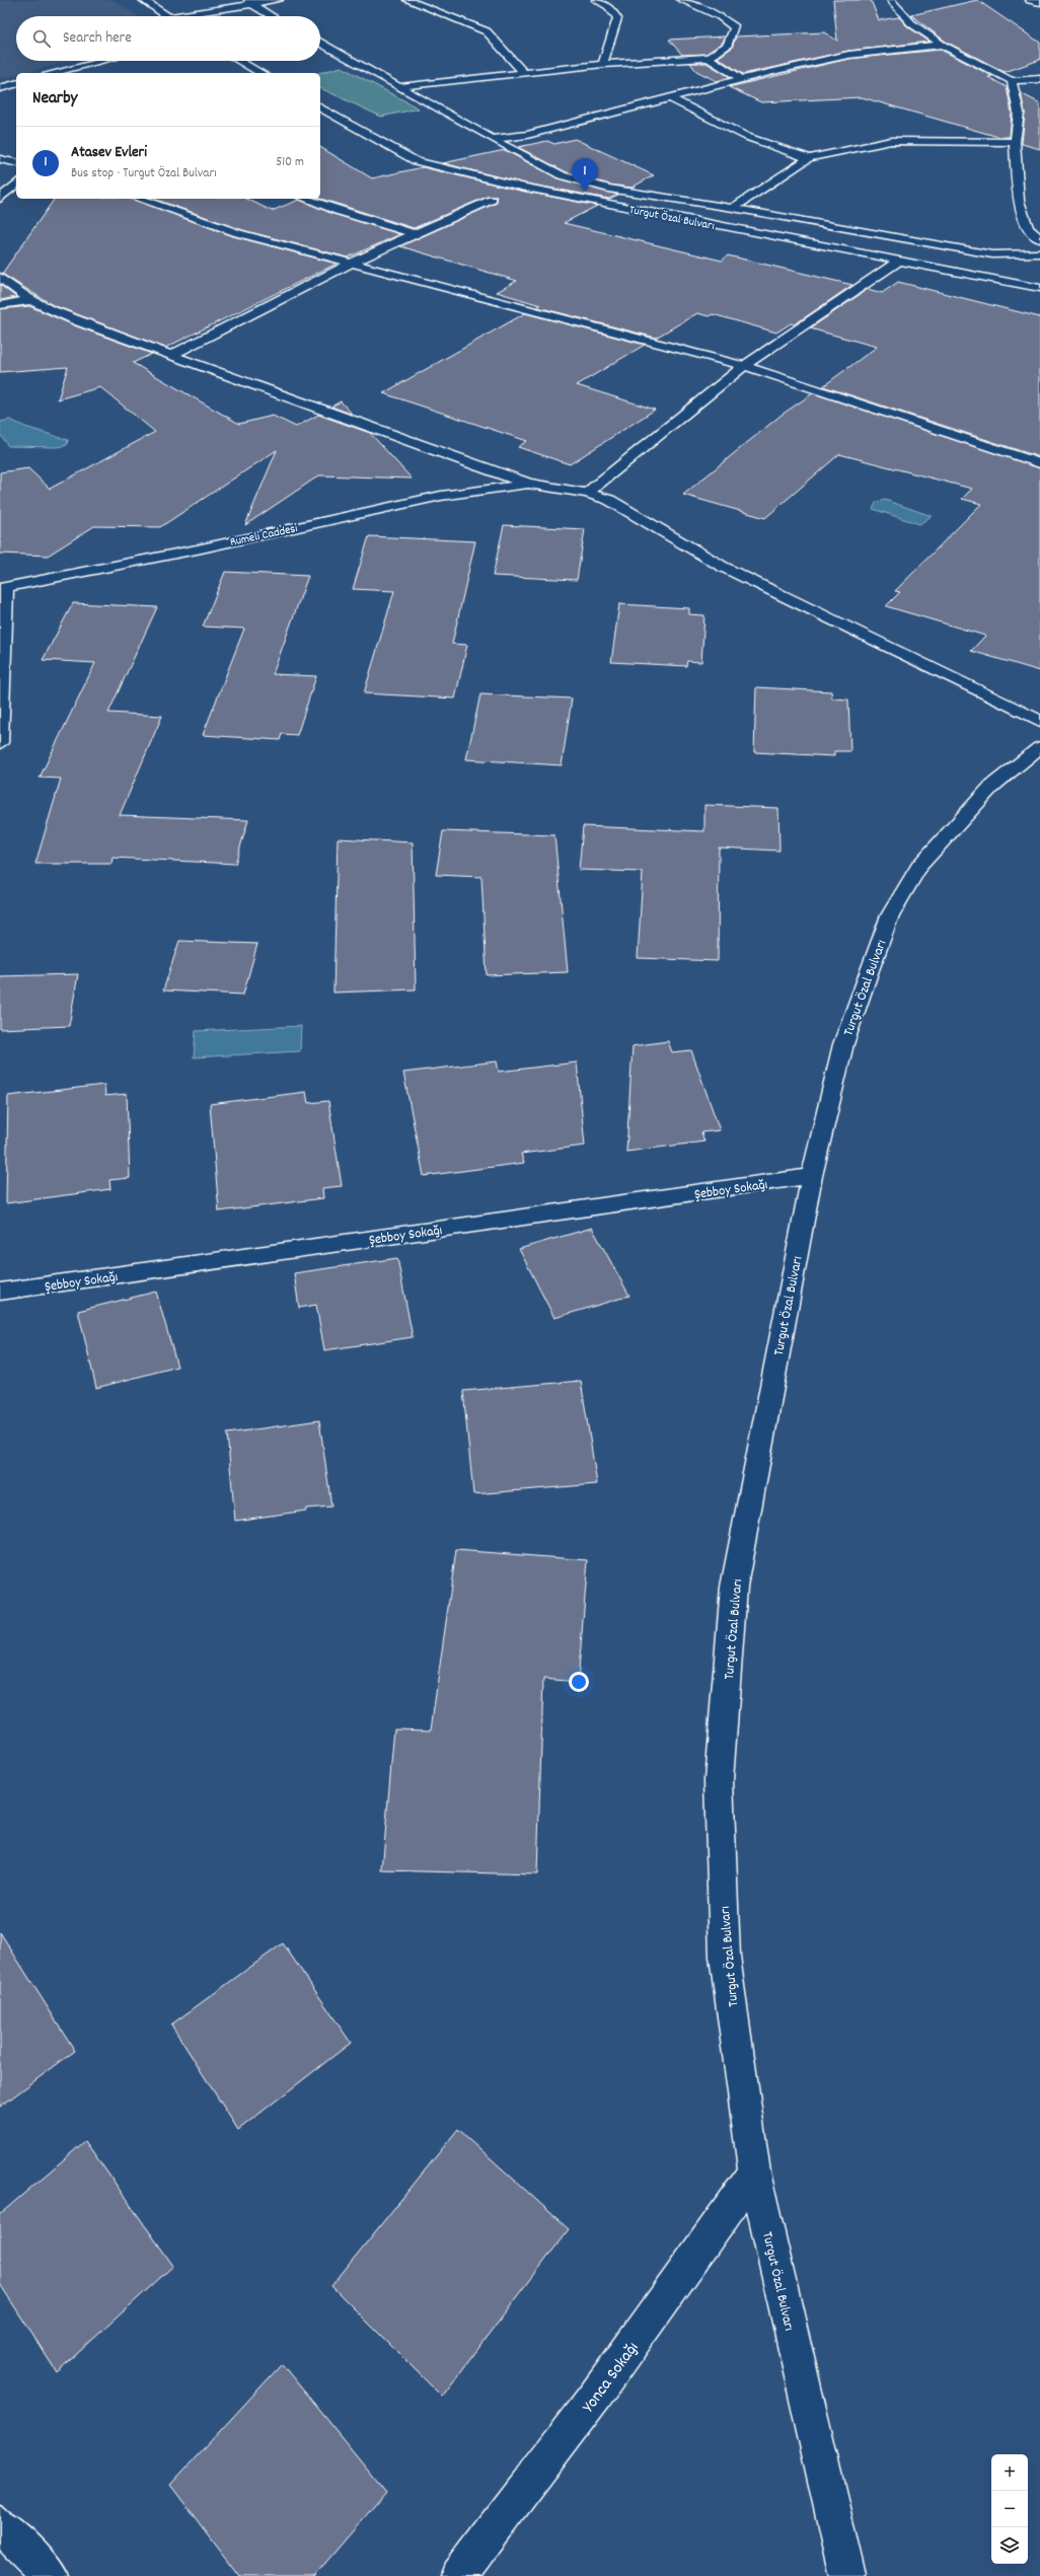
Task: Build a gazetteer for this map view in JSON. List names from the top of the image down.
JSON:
{
  "streets": {
    "street": [
      "Turgut Özal Bulvarı",
      "Rumeli Caddesi",
      "Şebboy Sokağı",
      "Yonca Sokağı"
    ]
  },
  "crossings": [
    ["Turgut Özal Bulvarı", "Şebboy Sokağı"],
    ["Turgut Özal Bulvarı", "Yonca Sokağı"]
  ],
  "page": {
    "search": "Search here",
    "heading": "Nearby",
    "list": [
      {
        "mark": "1",
        "name": "Atasev Evleri",
        "note": "Bus stop · Turgut Özal Bulvarı",
        "value": "510 m"
      }
    ],
    "pins": "1",
    "map_buttons": ["+", "−"]
  }
}
